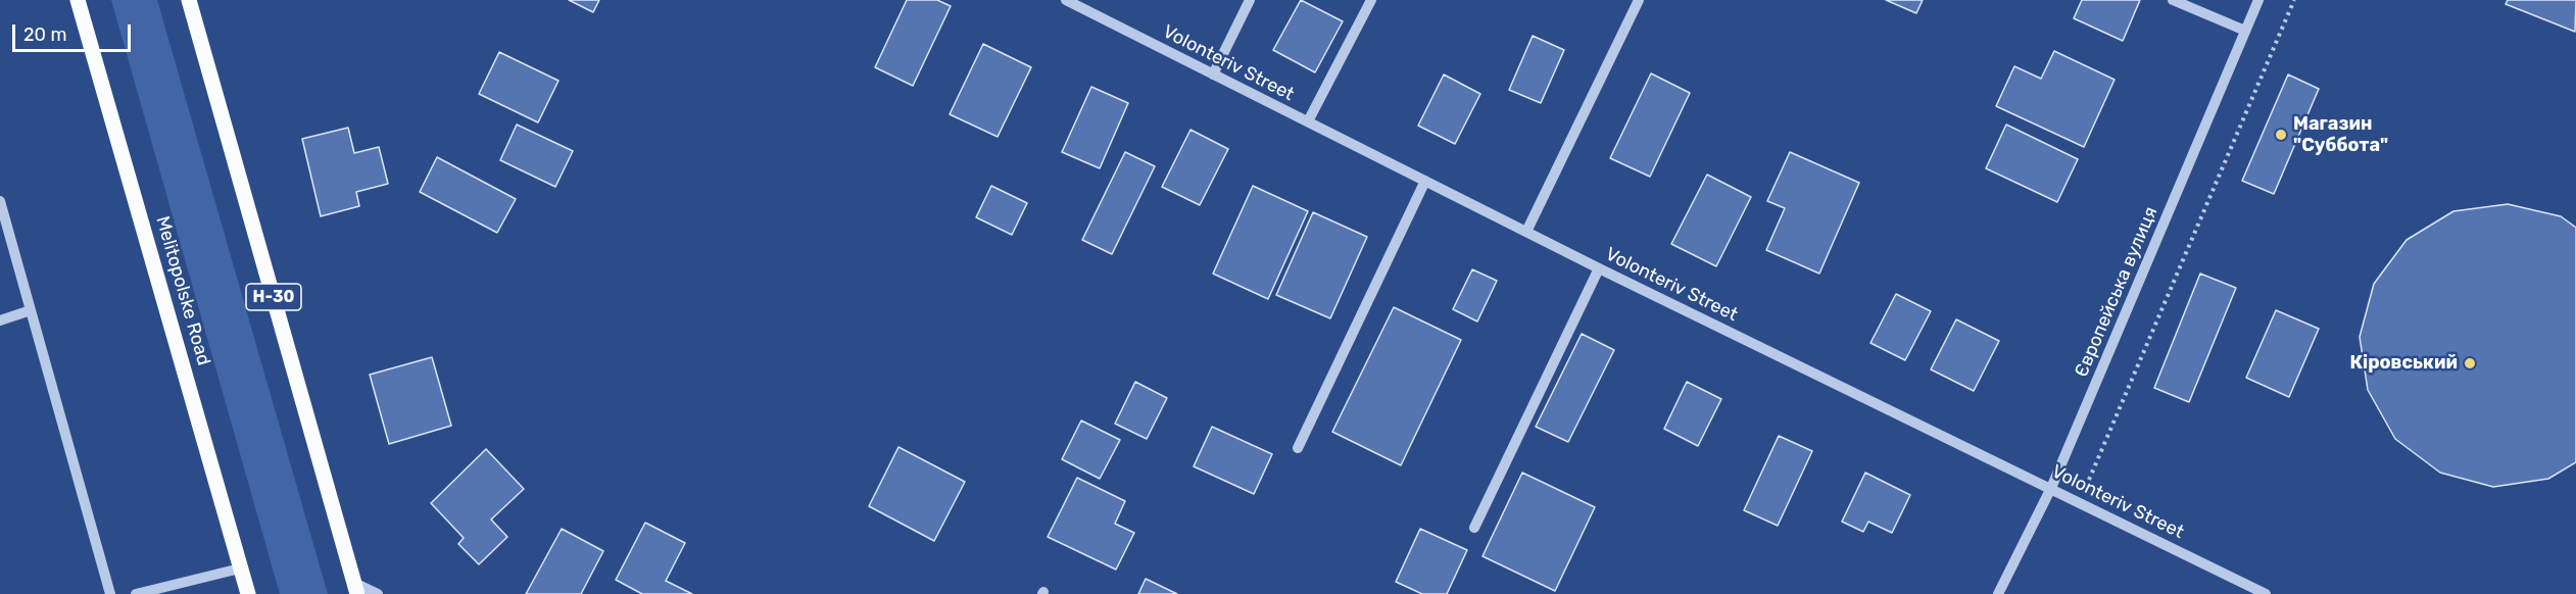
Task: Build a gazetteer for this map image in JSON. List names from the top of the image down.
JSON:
{
  "streets": {
    "main road": ["Melitopolske Road", "Н-30"],
    "street": ["Volonteriv Street", "Європейська вулиця"]
  },
  "crossings": [
    ["Volonteriv Street", "Європейська вулиця"]
  ],
  "places": ["Магазин \"Суббота\"", "Кіровський"],
  "scale_bar": "20 m"
}
